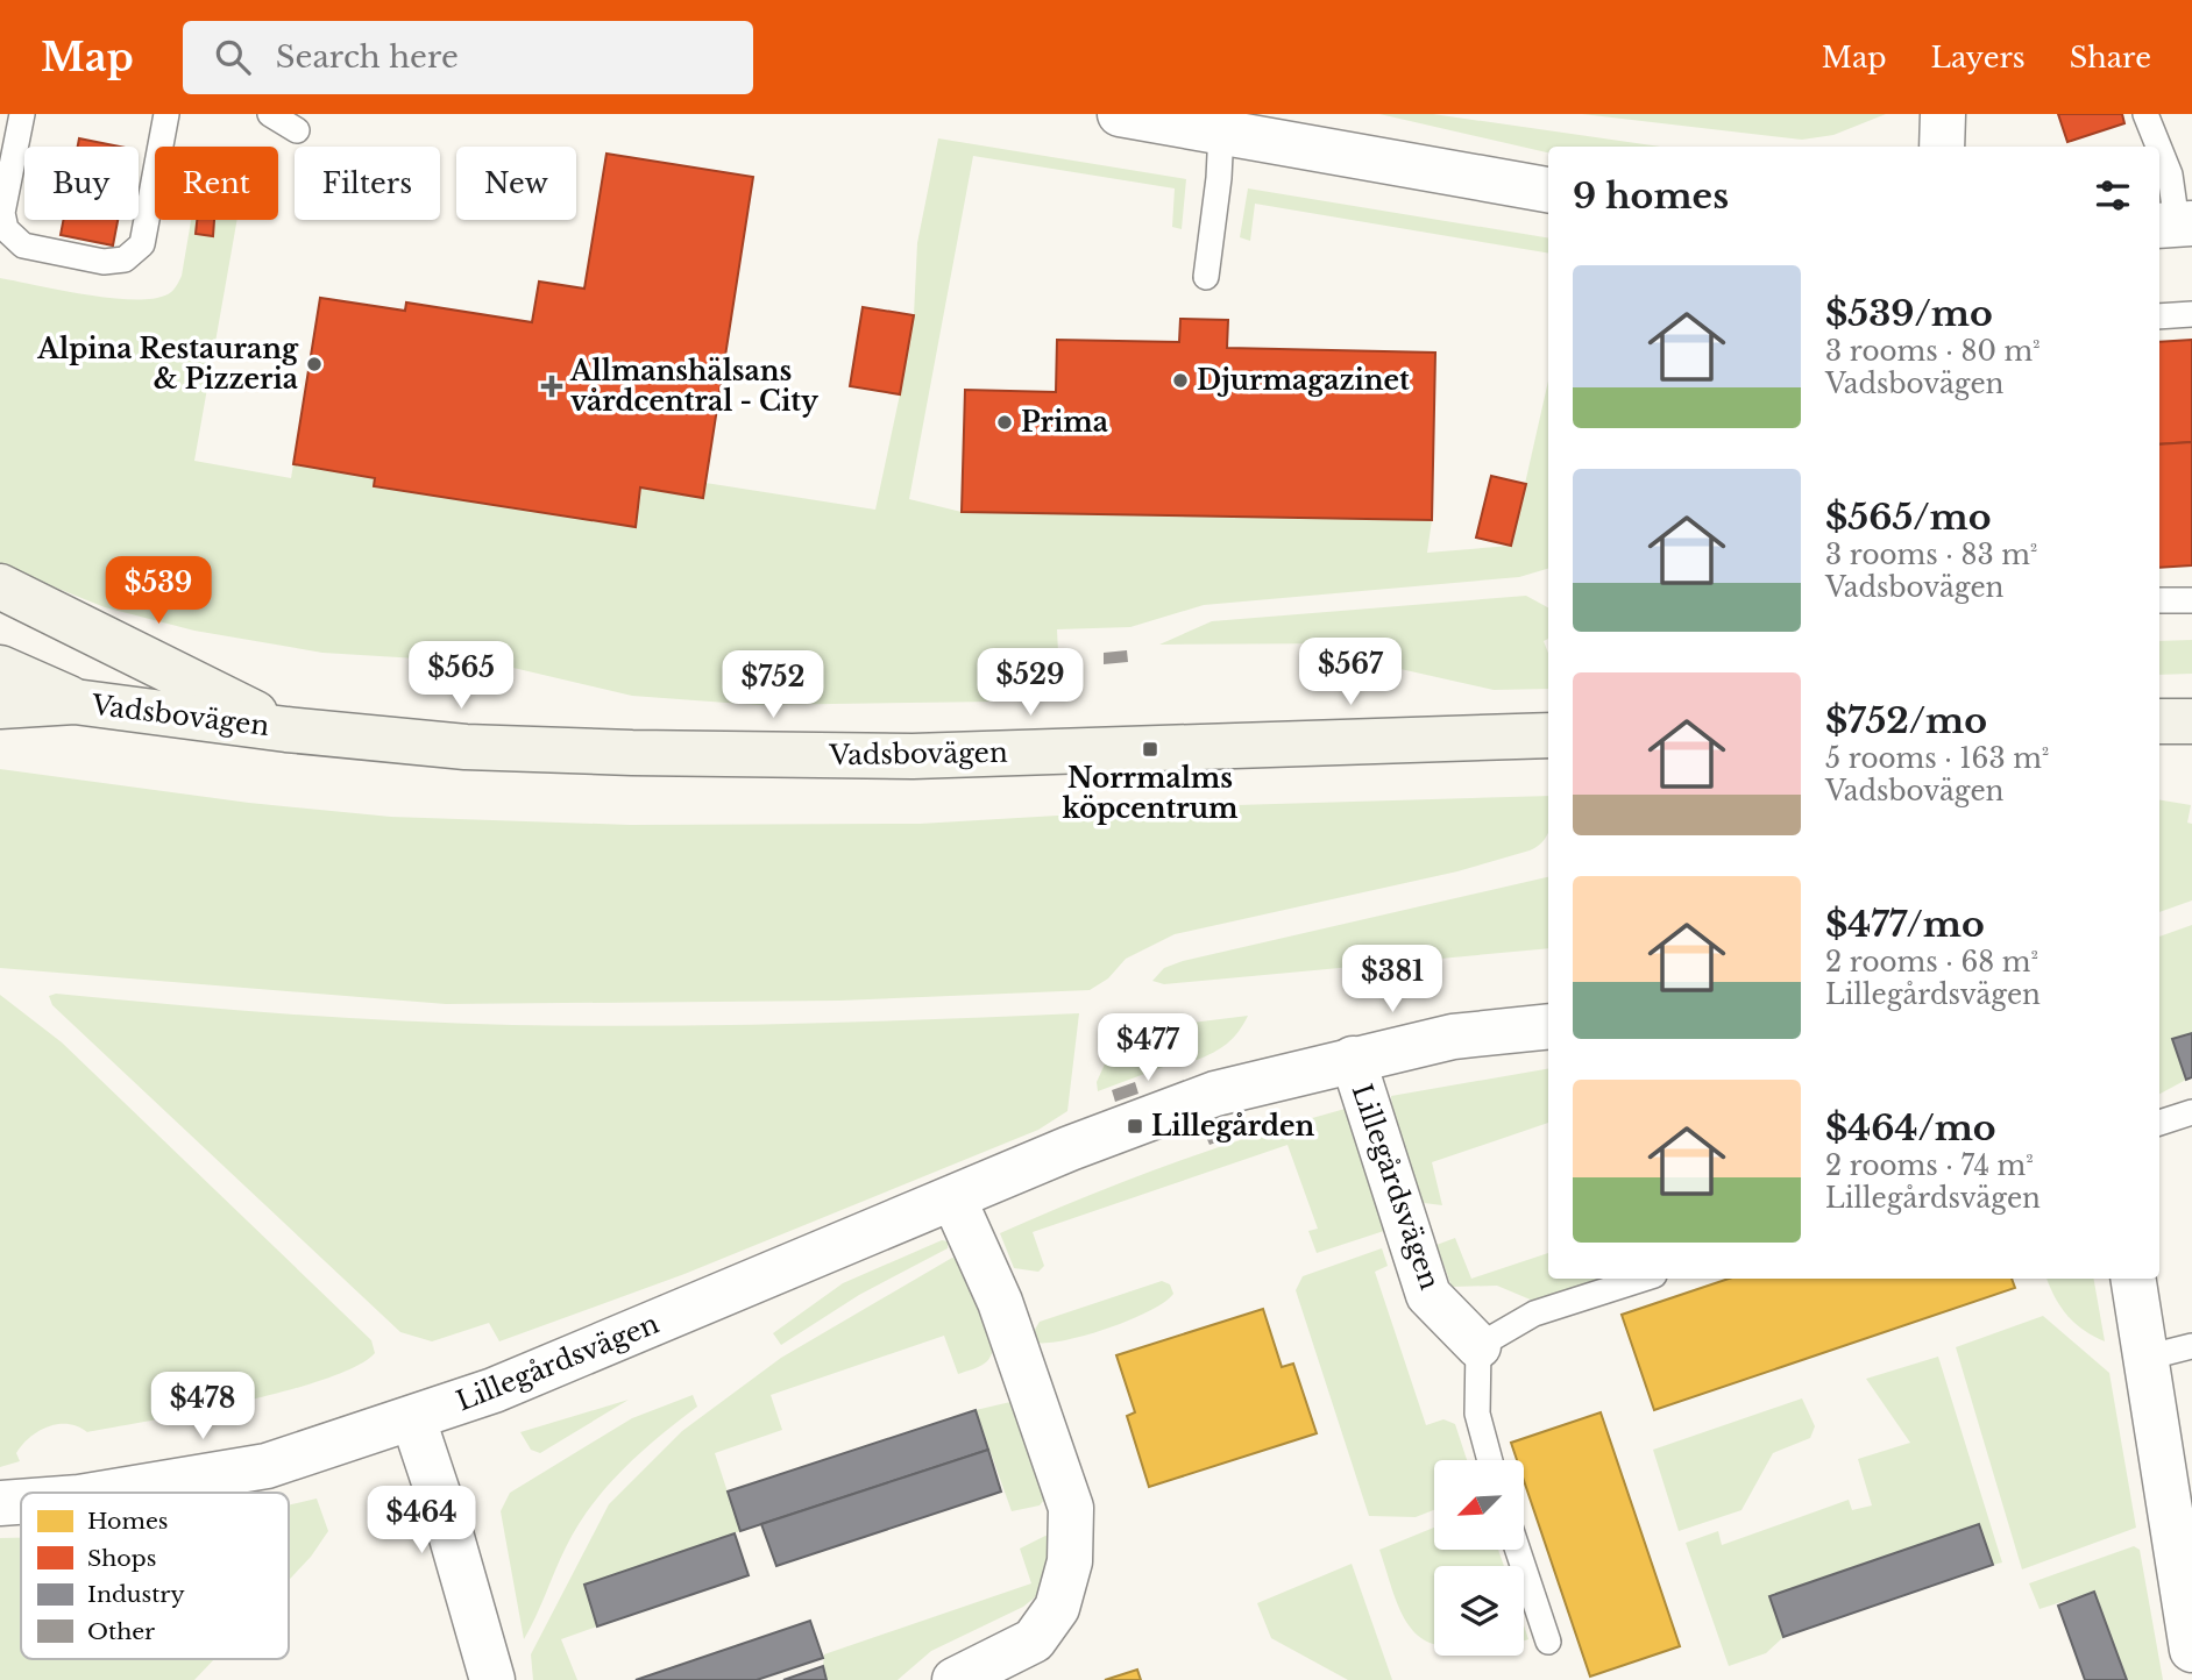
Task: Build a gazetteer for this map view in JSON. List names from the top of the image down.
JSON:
{
  "streets": {
    "main road": ["Vadsbovägen"],
    "street": ["Lillegårdsvägen"]
  },
  "places": {
    "other": ["Alpina Restaurang & Pizzeria", "Djurmagazinet", "Prima"],
    "health": ["Allmanshälsans vårdcentral - City"],
    "transit": ["Norrmalms köpcentrum", "Lillegården"]
  },
  "legend": [
    "Homes",
    "Shops",
    "Industry",
    "Other"
  ],
  "north": "bottom left",
  "page": {
    "header": "Map",
    "search": "Search here",
    "nav": ["Map", "Layers", "Share"],
    "chip": [
      "Buy",
      "Rent",
      "Filters",
      "New"
    ],
    "heading": "9 homes",
    "list": [
      {
        "name": "$539/mo",
        "note": "3 rooms · 80 m² · Vadsbovägen"
      },
      {
        "name": "$565/mo",
        "note": "3 rooms · 83 m² · Vadsbovägen"
      },
      {
        "name": "$752/mo",
        "note": "5 rooms · 163 m² · Vadsbovägen"
      },
      {
        "name": "$477/mo",
        "note": "2 rooms · 68 m² · Lillegårdsvägen"
      },
      {
        "name": "$464/mo",
        "note": "2 rooms · 74 m² · Lillegårdsvägen"
      }
    ],
    "price": [
      "$539",
      "$567",
      "$565",
      "$529",
      "$752",
      "$381",
      "$477",
      "$478",
      "$464"
    ]
  }
}
